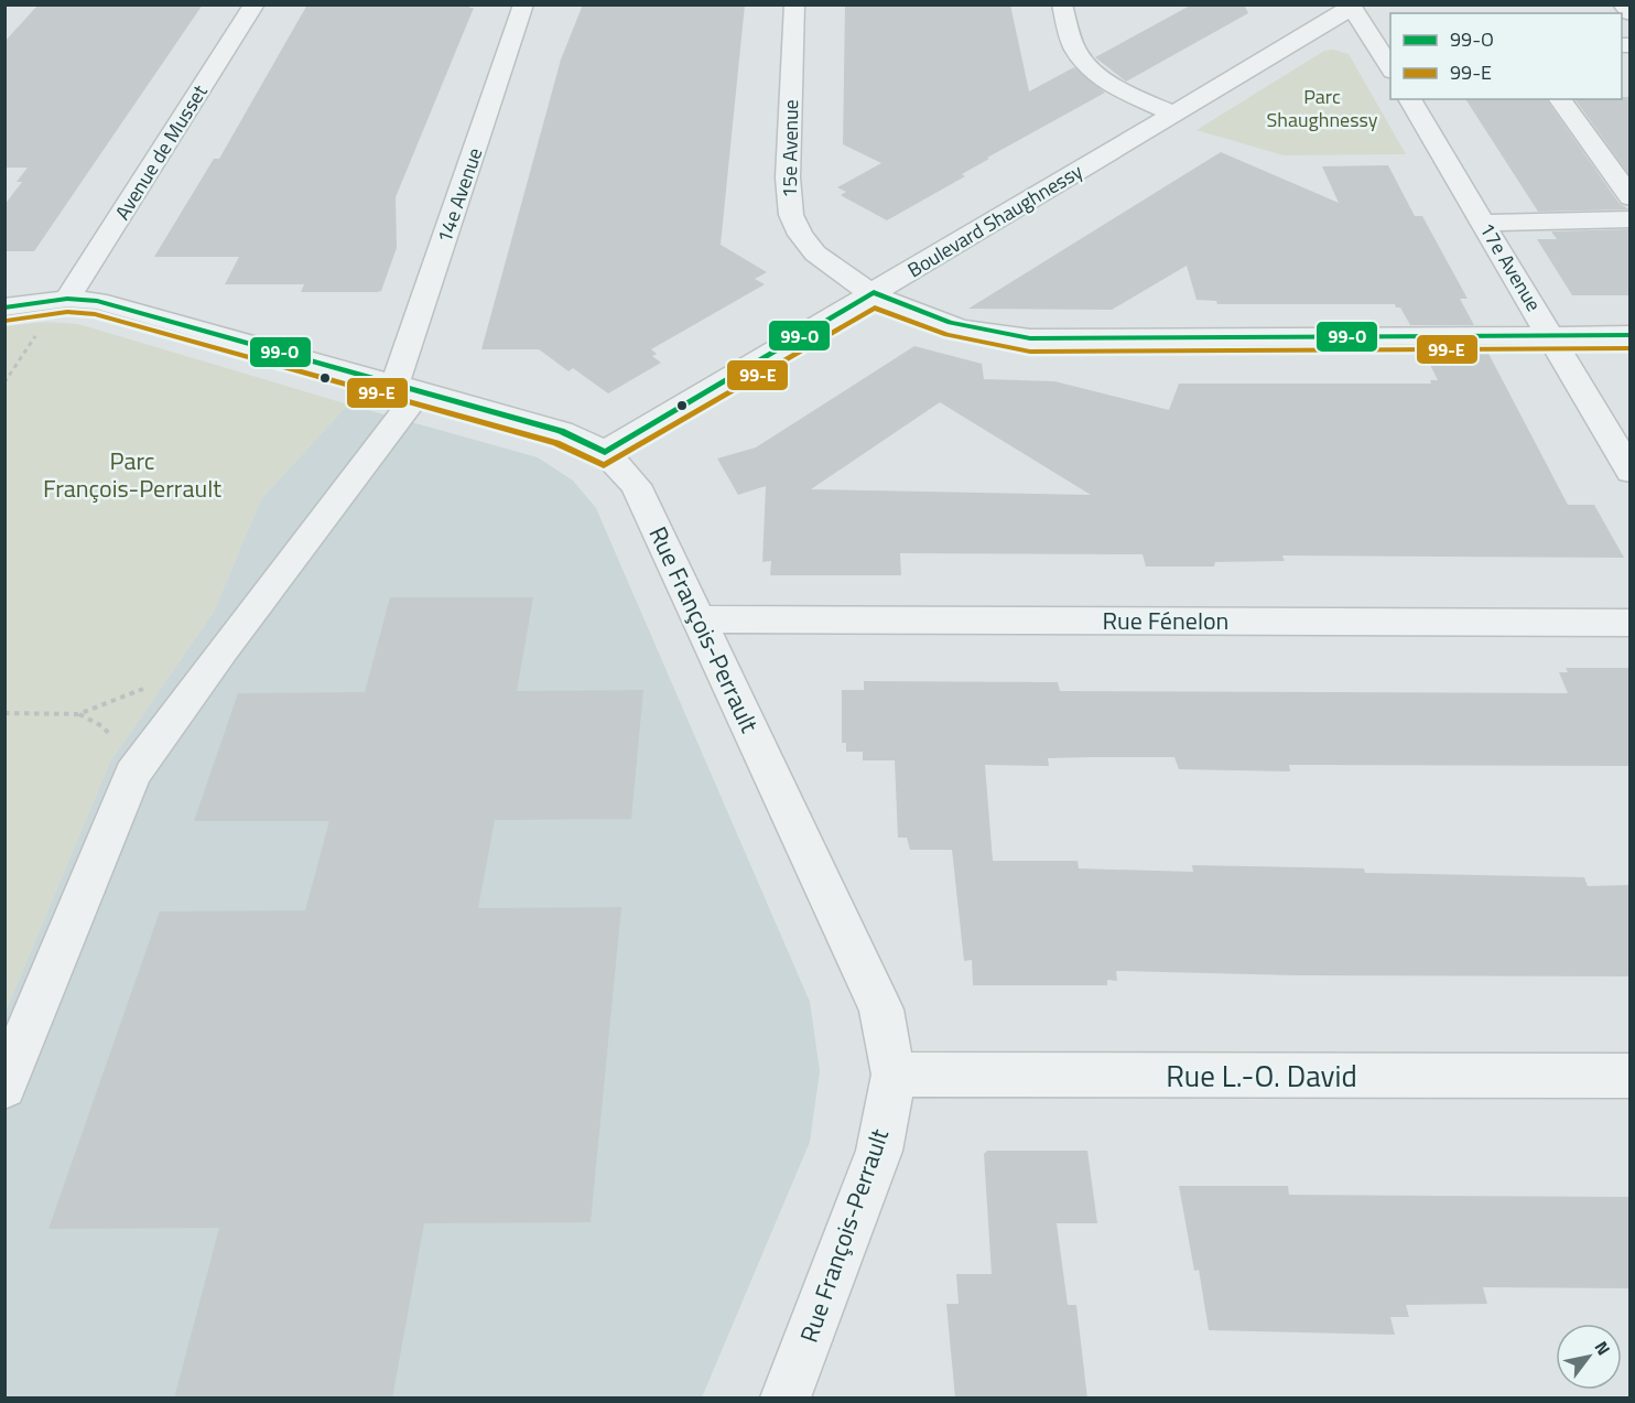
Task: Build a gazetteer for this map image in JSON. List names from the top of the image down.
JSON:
{
  "streets": {
    "street": [
      "15e Avenue",
      "Avenue de Musset",
      "14e Avenue",
      "Boulevard Shaughnessy",
      "17e Avenue",
      "Rue Fénelon",
      "Rue François-Perrault",
      "Rue L.-O. David"
    ]
  },
  "crossings": [
    ["15e Avenue", "Boulevard Shaughnessy"],
    ["15e Avenue", "17e Avenue"],
    ["Avenue de Musset", "Rue François-Perrault"],
    ["14e Avenue", "Rue François-Perrault"],
    ["Boulevard Shaughnessy", "Rue François-Perrault"],
    ["Rue Fénelon", "Rue François-Perrault"],
    ["Rue François-Perrault", "Rue L.-O. David"]
  ],
  "parks": ["Parc Shaughnessy", "Parc François-Perrault"],
  "lines": ["transit line 99-O", "transit line 99-E"],
  "legend": ["99-O", "99-E"],
  "north": "top right"
}
